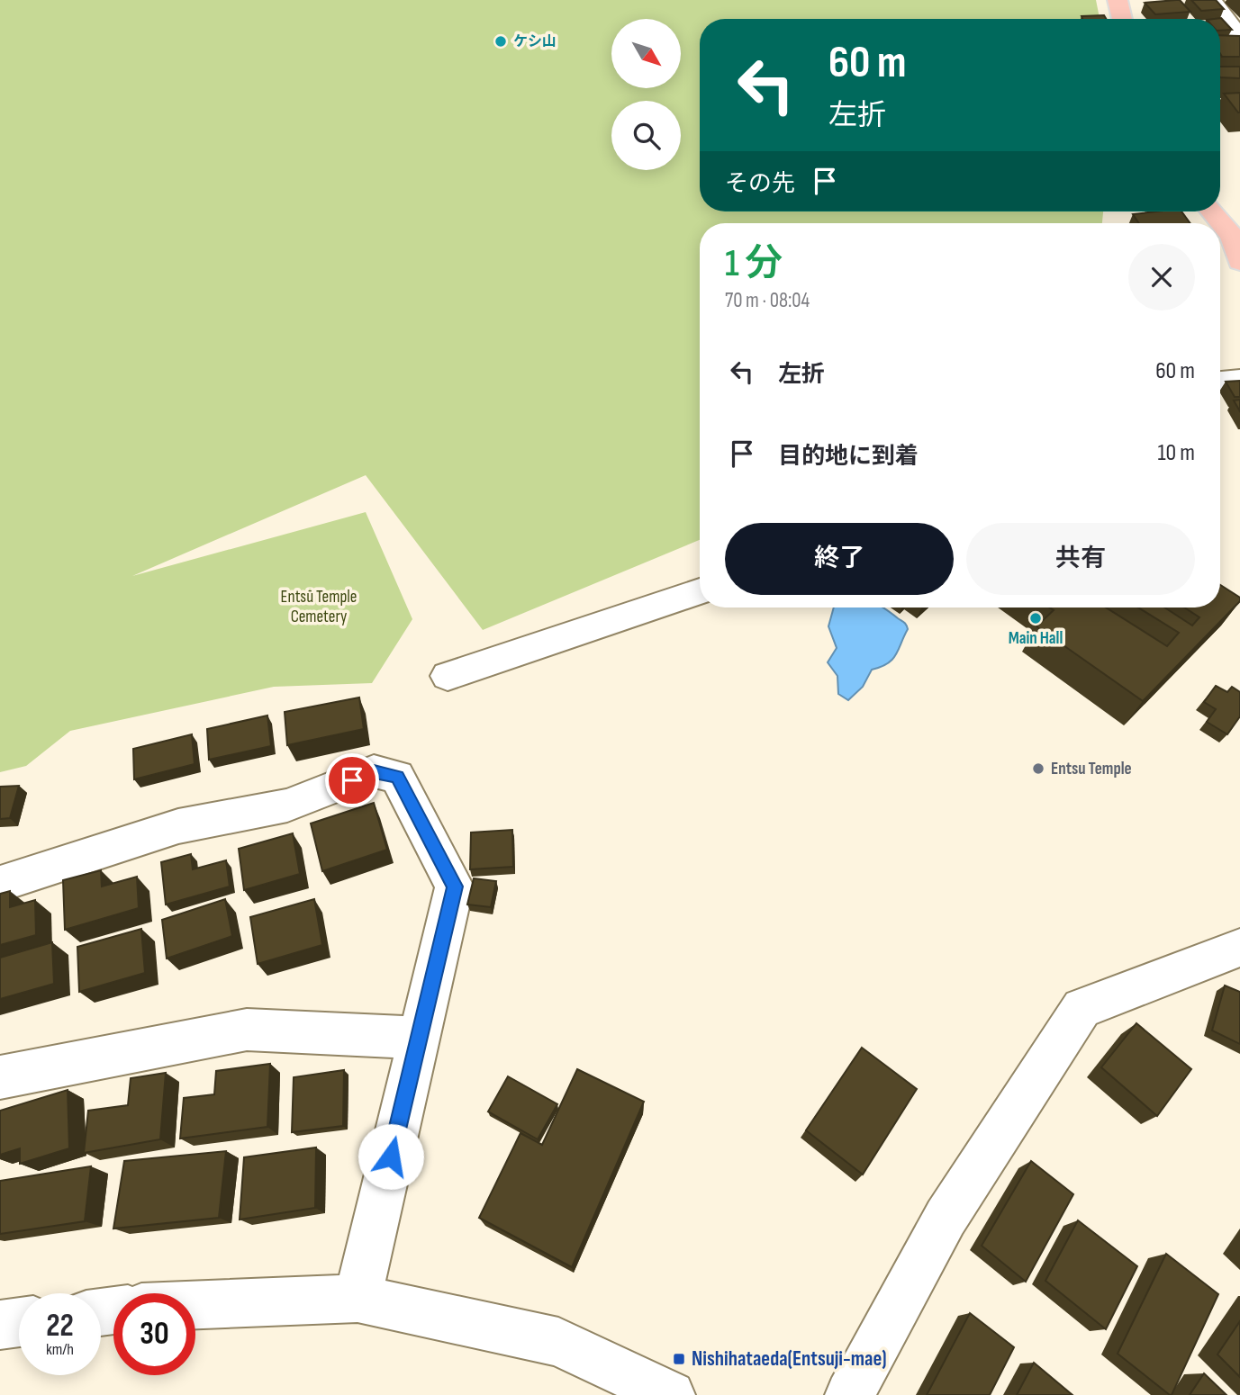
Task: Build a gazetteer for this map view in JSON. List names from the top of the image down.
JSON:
{
  "parks": ["Entsū Temple Cemetery"],
  "places": {
    "other": ["ケシ山", "Main Hall", "Entsu Temple"],
    "transit": ["Nishihataeda(Entsuji-mae)"]
  },
  "north": "bottom right",
  "page": {
    "turn": ["60 m", "左折"],
    "then": "その先",
    "heading": ["1 分", "70 m · 08:04"],
    "list": [
      {
        "name": "左折",
        "value": "60 m"
      },
      {
        "name": "目的地に到着",
        "value": "10 m"
      }
    ],
    "buttons": ["終了", "共有"],
    "speed": "22 km/h",
    "limit": "30"
  }
}
